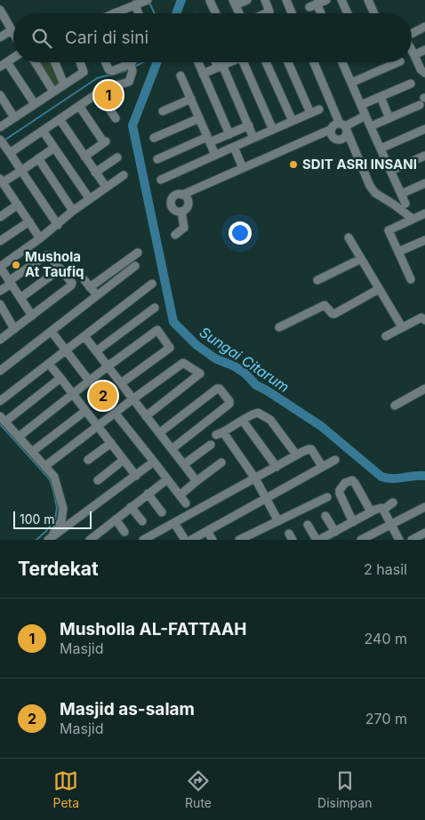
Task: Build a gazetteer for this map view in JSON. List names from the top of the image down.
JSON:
{
  "water": ["Sungai Citarum"],
  "places": ["SDIT ASRI INSANI", "Mushola At Taufiq"],
  "scale_bar": "100 m",
  "page": {
    "search": "Cari di sini",
    "pins": ["1", "2"],
    "scale": "100 m",
    "heading": ["Terdekat", "2 hasil"],
    "list": [
      {
        "mark": "1",
        "name": "Musholla AL-FATTAAH",
        "note": "Masjid",
        "value": "240 m"
      },
      {
        "mark": "2",
        "name": "Masjid as-salam",
        "note": "Masjid",
        "value": "270 m"
      }
    ],
    "nav": ["Peta", "Rute", "Disimpan"]
  }
}
